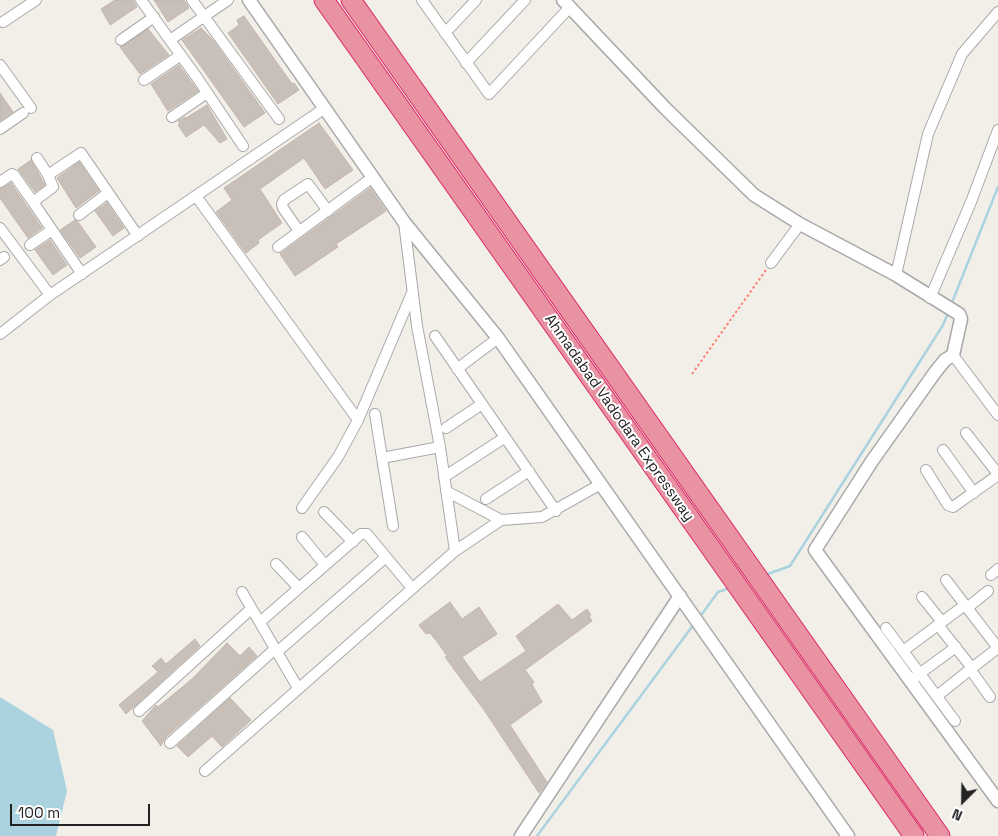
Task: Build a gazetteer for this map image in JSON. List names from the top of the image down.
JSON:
{
  "streets": {
    "highway": ["Ahmadabad Vadodara Expressway"]
  },
  "scale_bar": "100 m",
  "north": "bottom left"
}
